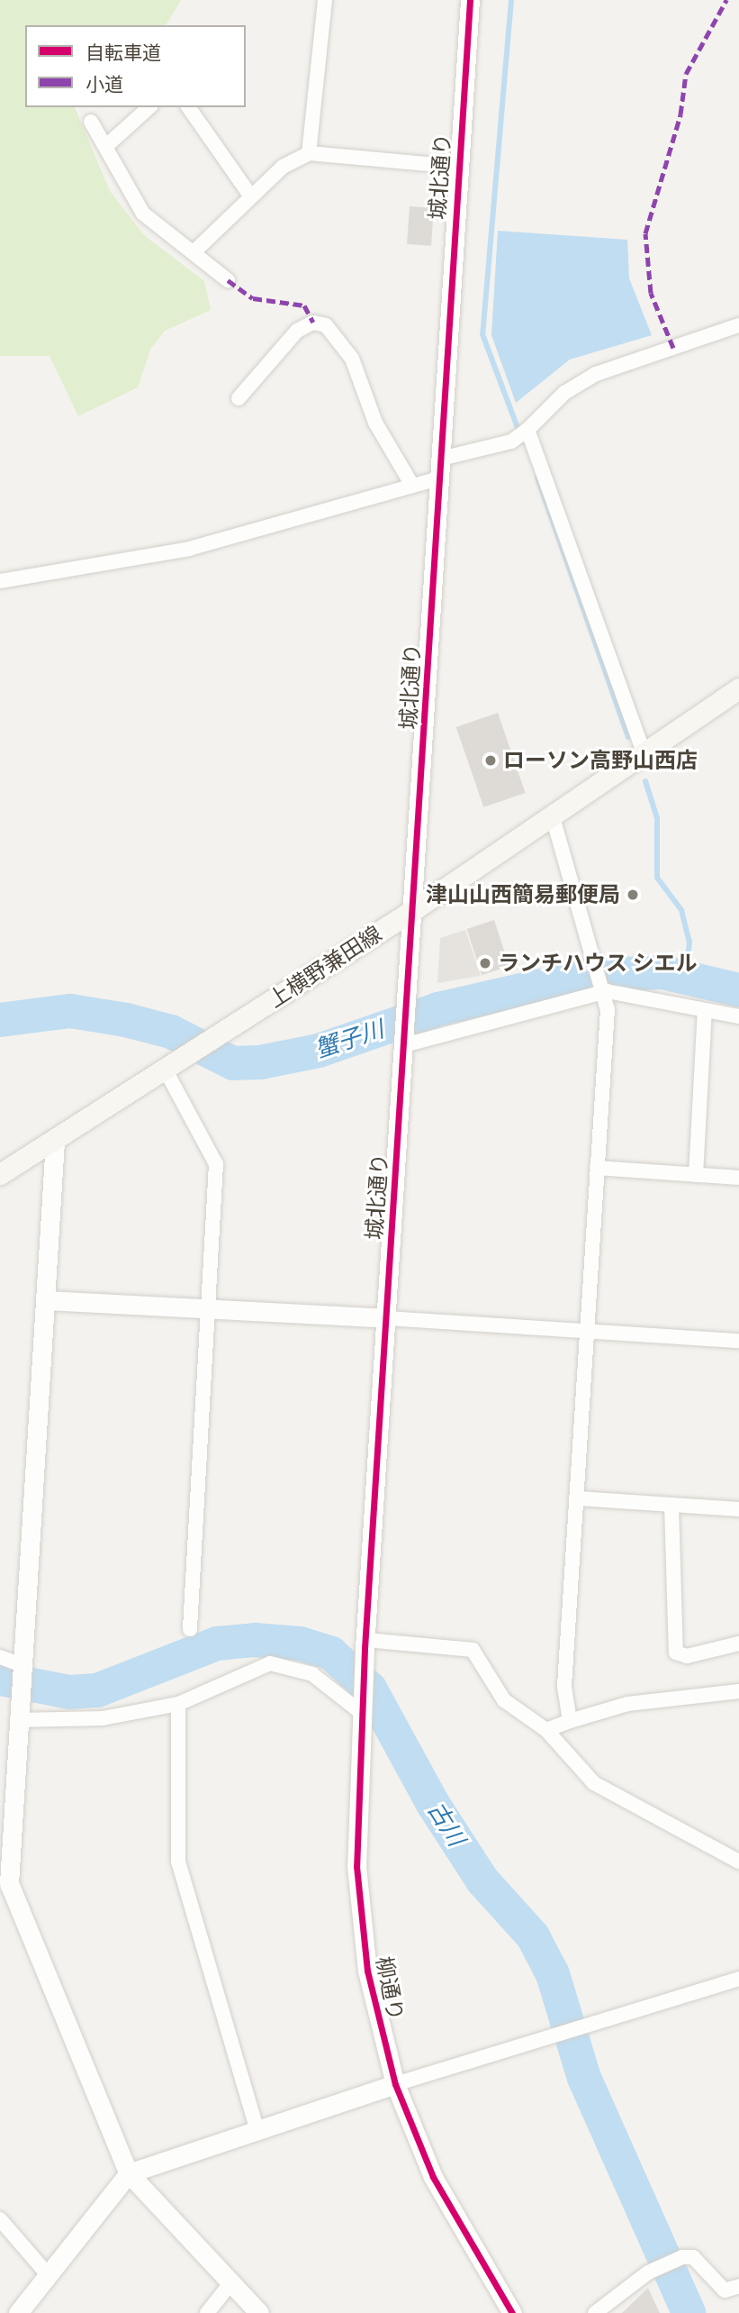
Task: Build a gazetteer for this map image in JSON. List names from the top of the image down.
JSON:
{
  "streets": {
    "main road": ["上横野兼田線"],
    "street": ["城北通り", "柳通り"]
  },
  "crossings": [
    ["城北通り", "上横野兼田線"],
    ["城北通り", "柳通り"]
  ],
  "water": ["蟹子川", "古川"],
  "places": ["ローソン高野山西店", "津山山西簡易郵便局", "ランチハウス シエル"],
  "legend": ["自転車道", "小道"]
}
